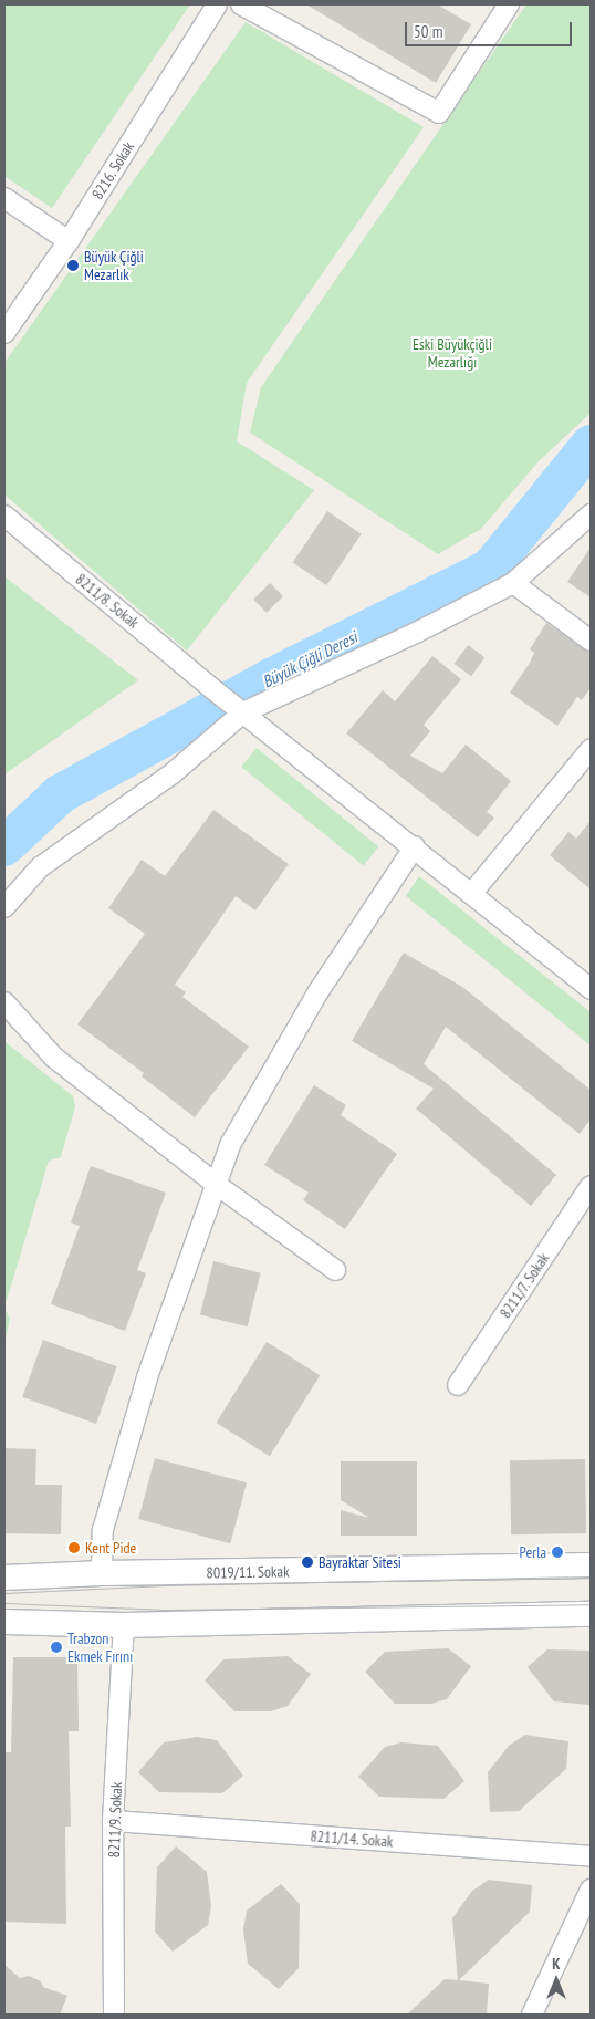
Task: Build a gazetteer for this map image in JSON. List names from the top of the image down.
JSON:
{
  "streets": {
    "street": [
      "8216. Sokak",
      "8211/8. Sokak",
      "8211/7. Sokak",
      "8019/11. Sokak",
      "8211/9. Sokak",
      "8211/14. Sokak"
    ]
  },
  "crossings": [
    ["8211/9. Sokak", "8211/14. Sokak"]
  ],
  "water": ["Büyük Çiğli Deresi"],
  "parks": ["Eski Büyükçiğli Mezarlığı"],
  "places": [
    "Büyük Çiğli Mezarlık",
    "Kent Pide",
    "Perla",
    "Bayraktar Sitesi",
    "Trabzon Ekmek Fırını"
  ],
  "scale_bar": "50 m",
  "north": "top"
}
